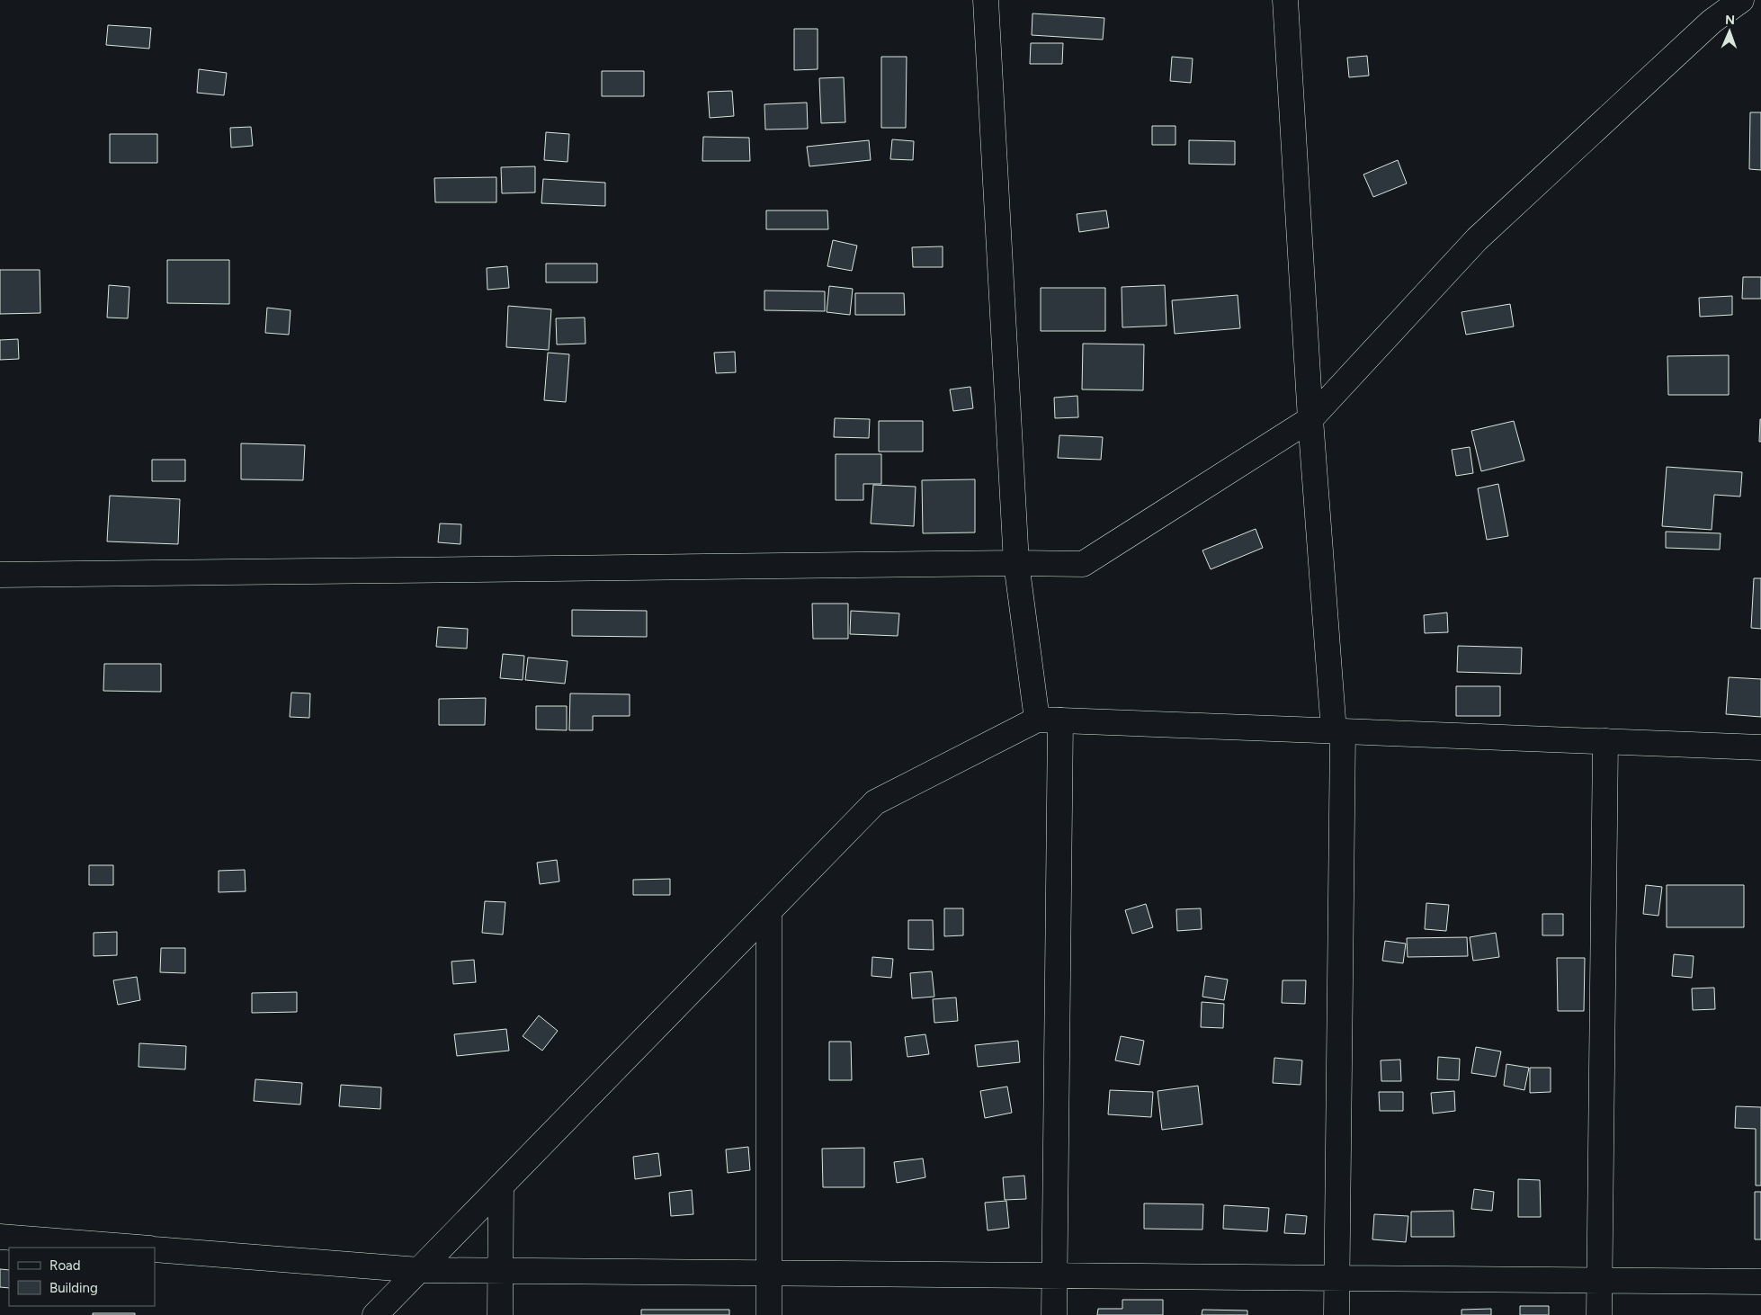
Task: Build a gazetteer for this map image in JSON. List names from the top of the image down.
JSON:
{
  "legend": ["Road", "Building"],
  "north": "top"
}
